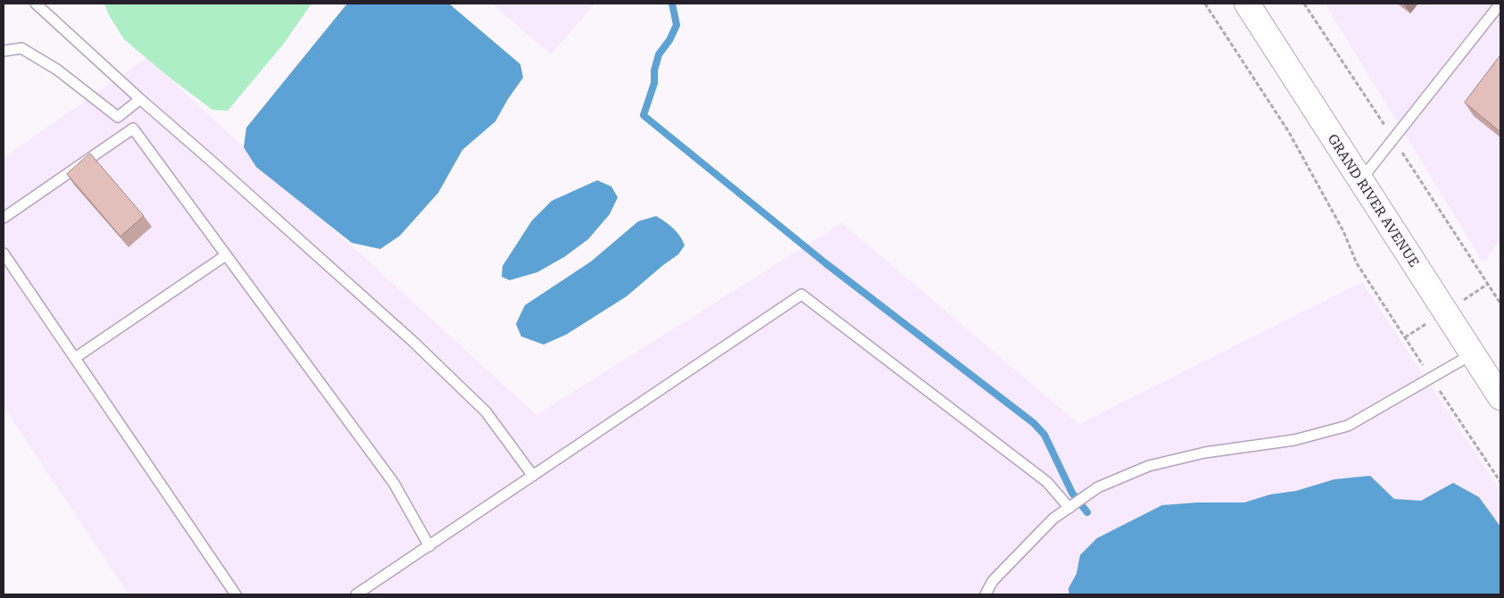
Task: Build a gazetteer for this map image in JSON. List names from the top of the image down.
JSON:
{
  "streets": {
    "main road": ["GRAND RIVER AVENUE"]
  }
}
